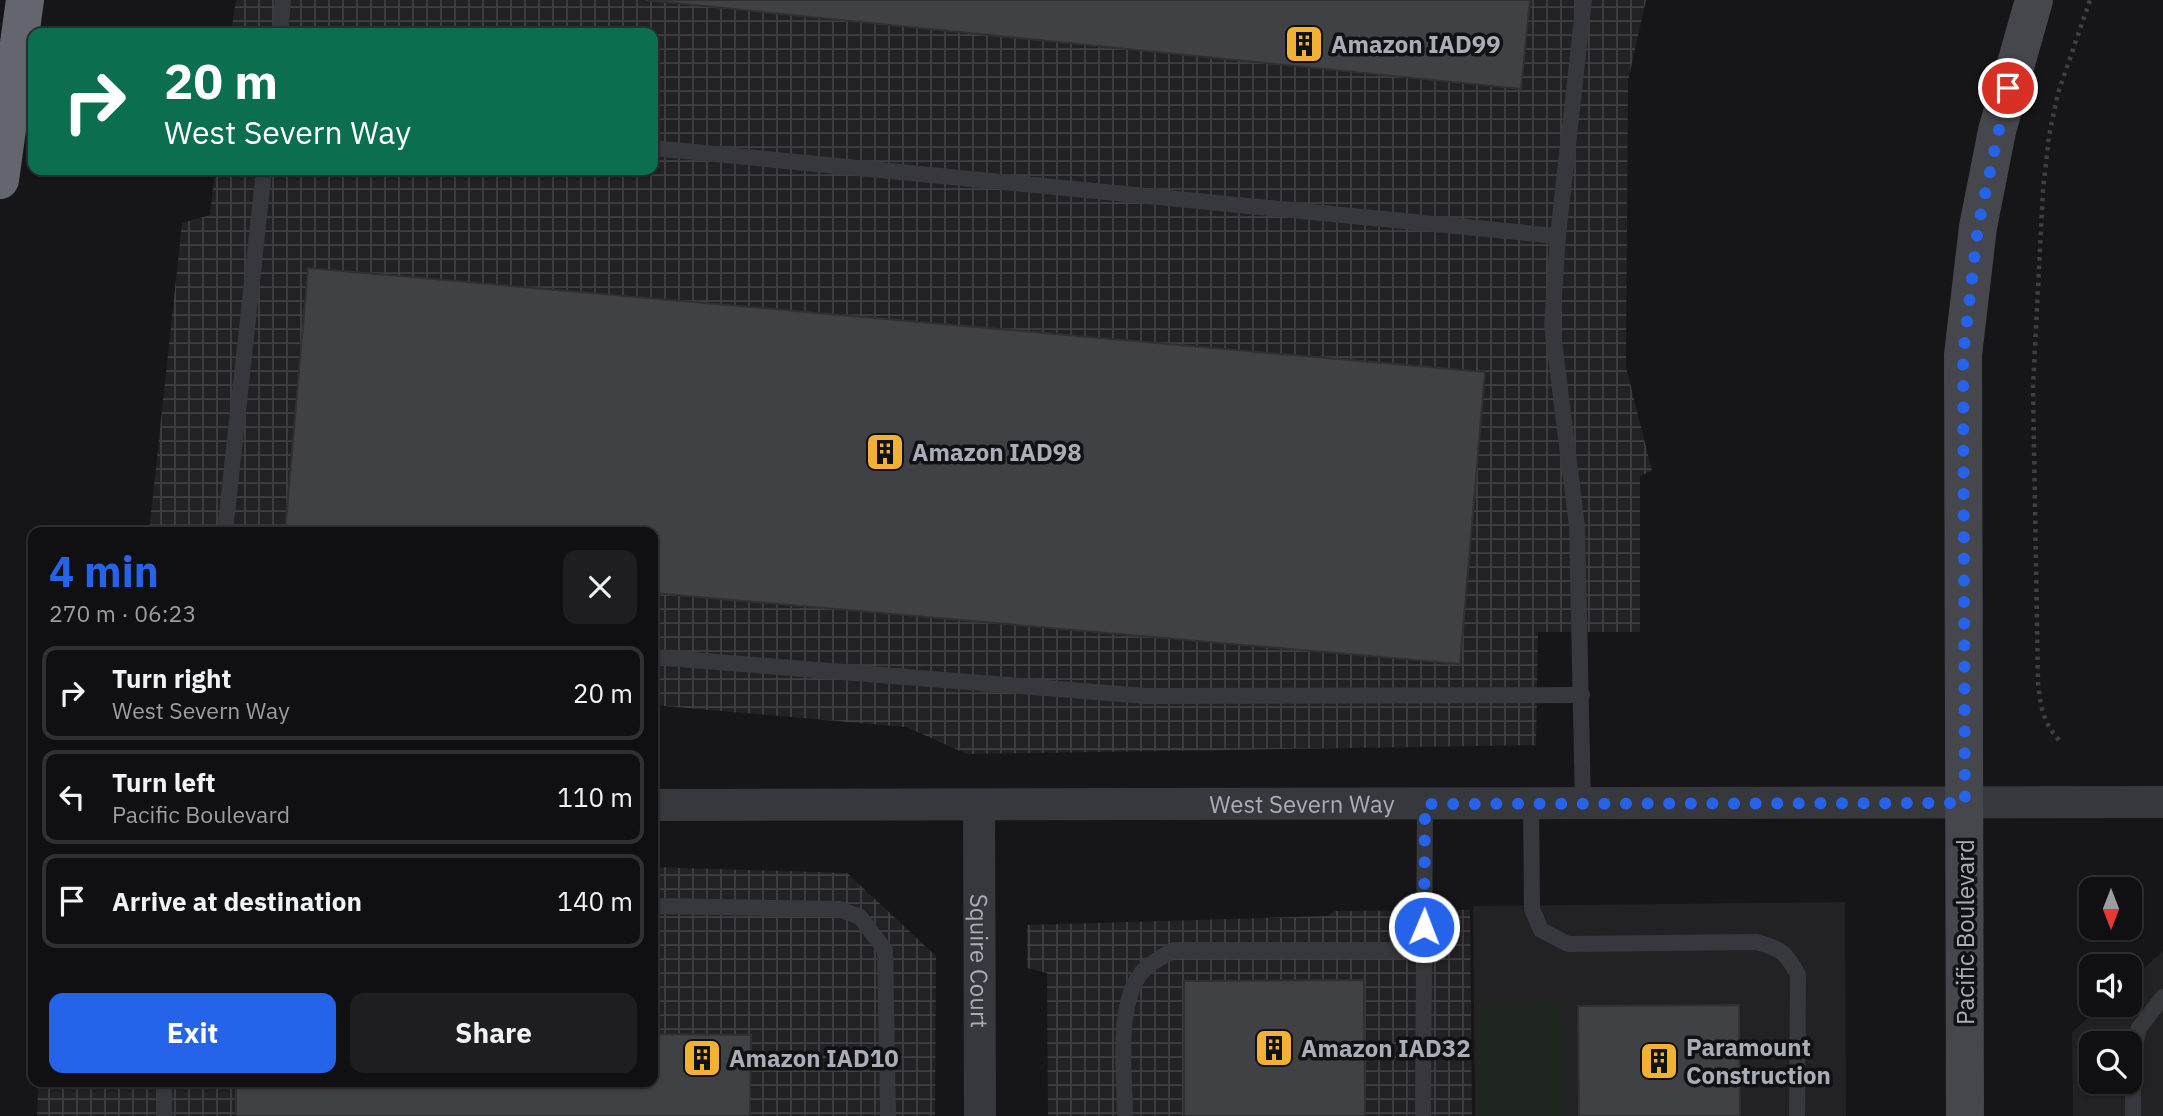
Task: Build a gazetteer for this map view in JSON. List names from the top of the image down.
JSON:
{
  "streets": {
    "main road": ["Pacific Boulevard"],
    "street": ["West Severn Way", "Squire Court"]
  },
  "crossings": [
    ["West Severn Way", "Pacific Boulevard"],
    ["West Severn Way", "Squire Court"]
  ],
  "places": {
    "building": [
      "Amazon IAD99",
      "Amazon IAD98",
      "Amazon IAD32",
      "Amazon IAD10",
      "Paramount Construction"
    ]
  },
  "north": "bottom",
  "page": {
    "turn": ["20 m", "West Severn Way"],
    "heading": ["4 min", "270 m · 06:23"],
    "list": [
      {
        "name": "Turn right",
        "note": "West Severn Way",
        "value": "20 m"
      },
      {
        "name": "Turn left",
        "note": "Pacific Boulevard",
        "value": "110 m"
      },
      {
        "name": "Arrive at destination",
        "value": "140 m"
      }
    ],
    "buttons": ["Exit", "Share"]
  }
}
